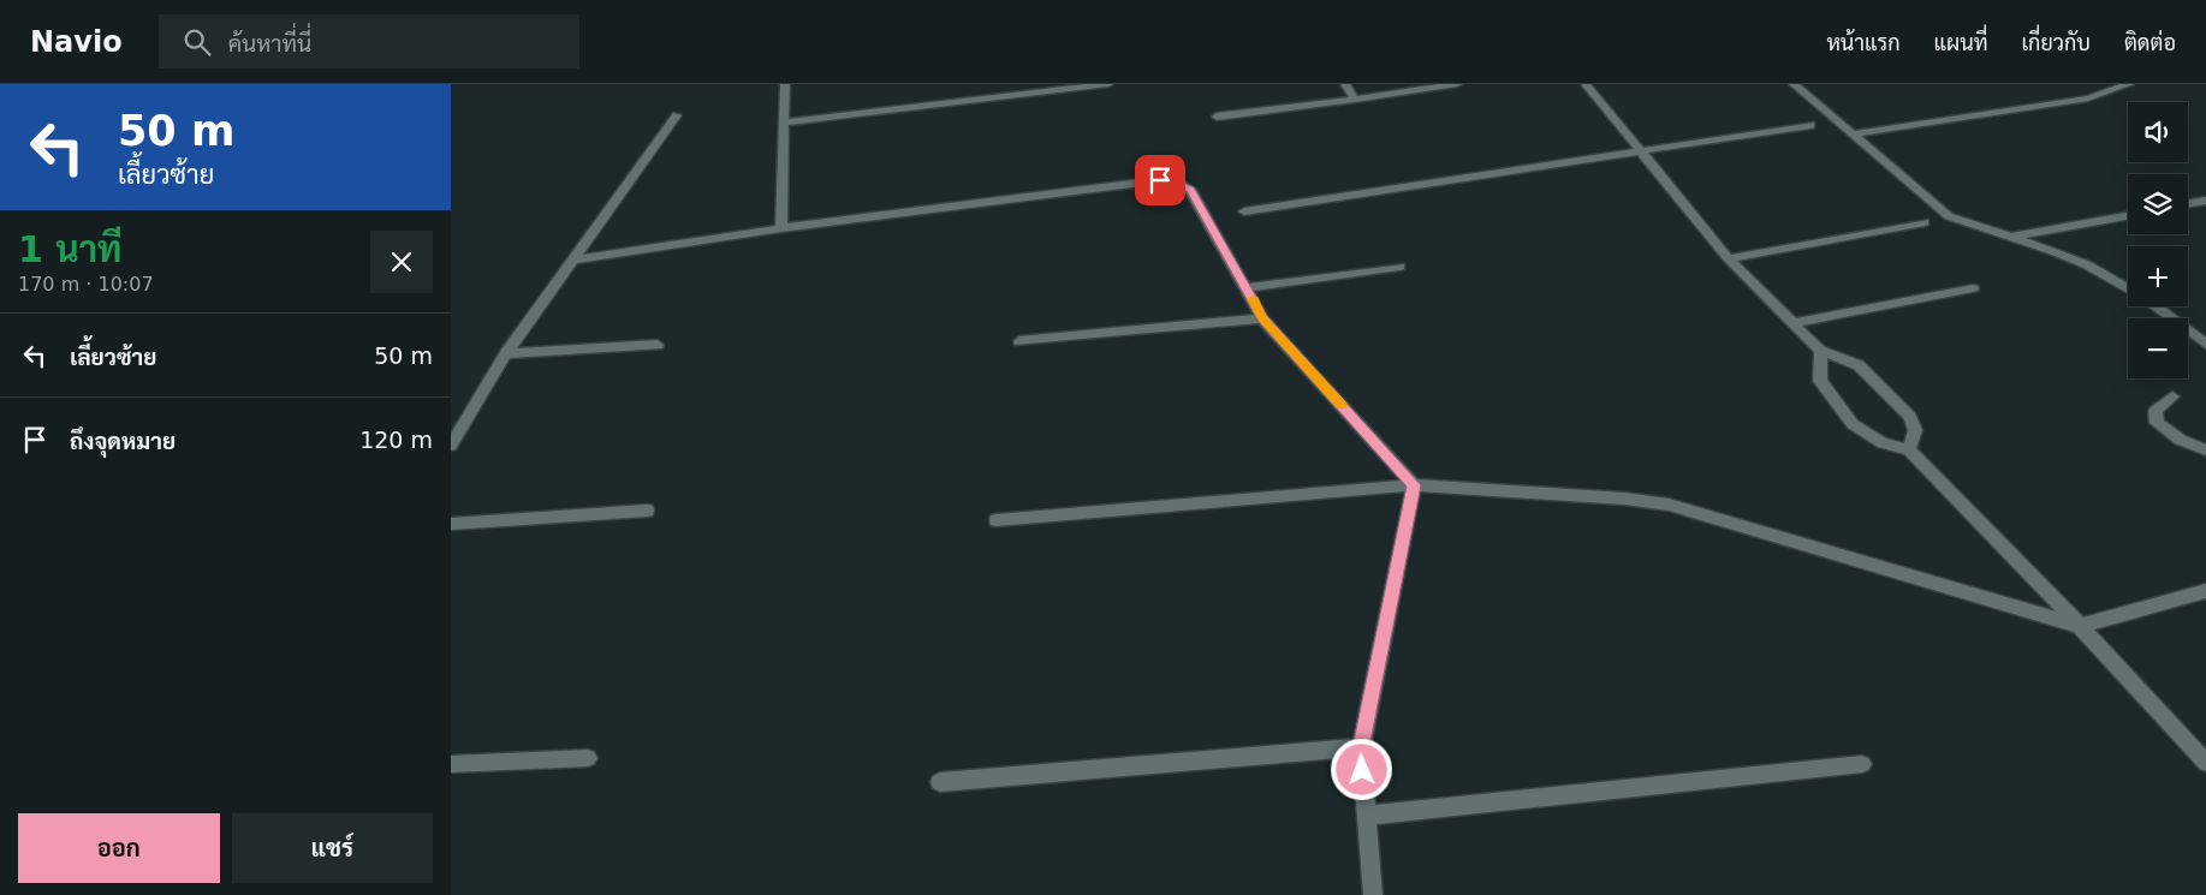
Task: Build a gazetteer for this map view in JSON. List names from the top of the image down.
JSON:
{
  "page": {
    "header": "Navio",
    "search": "ค้นหาที่นี่",
    "nav": [
      "หน้าแรก",
      "แผนที่",
      "เกี่ยวกับ",
      "ติดต่อ"
    ],
    "turn": ["50 m", "เลี้ยวซ้าย"],
    "map_buttons": ["+", "−"],
    "heading": ["1 นาที", "170 m · 10:07"],
    "list": [
      {
        "name": "เลี้ยวซ้าย",
        "value": "50 m"
      },
      {
        "name": "ถึงจุดหมาย",
        "value": "120 m"
      }
    ],
    "buttons": ["ออก", "แชร์"]
  }
}
